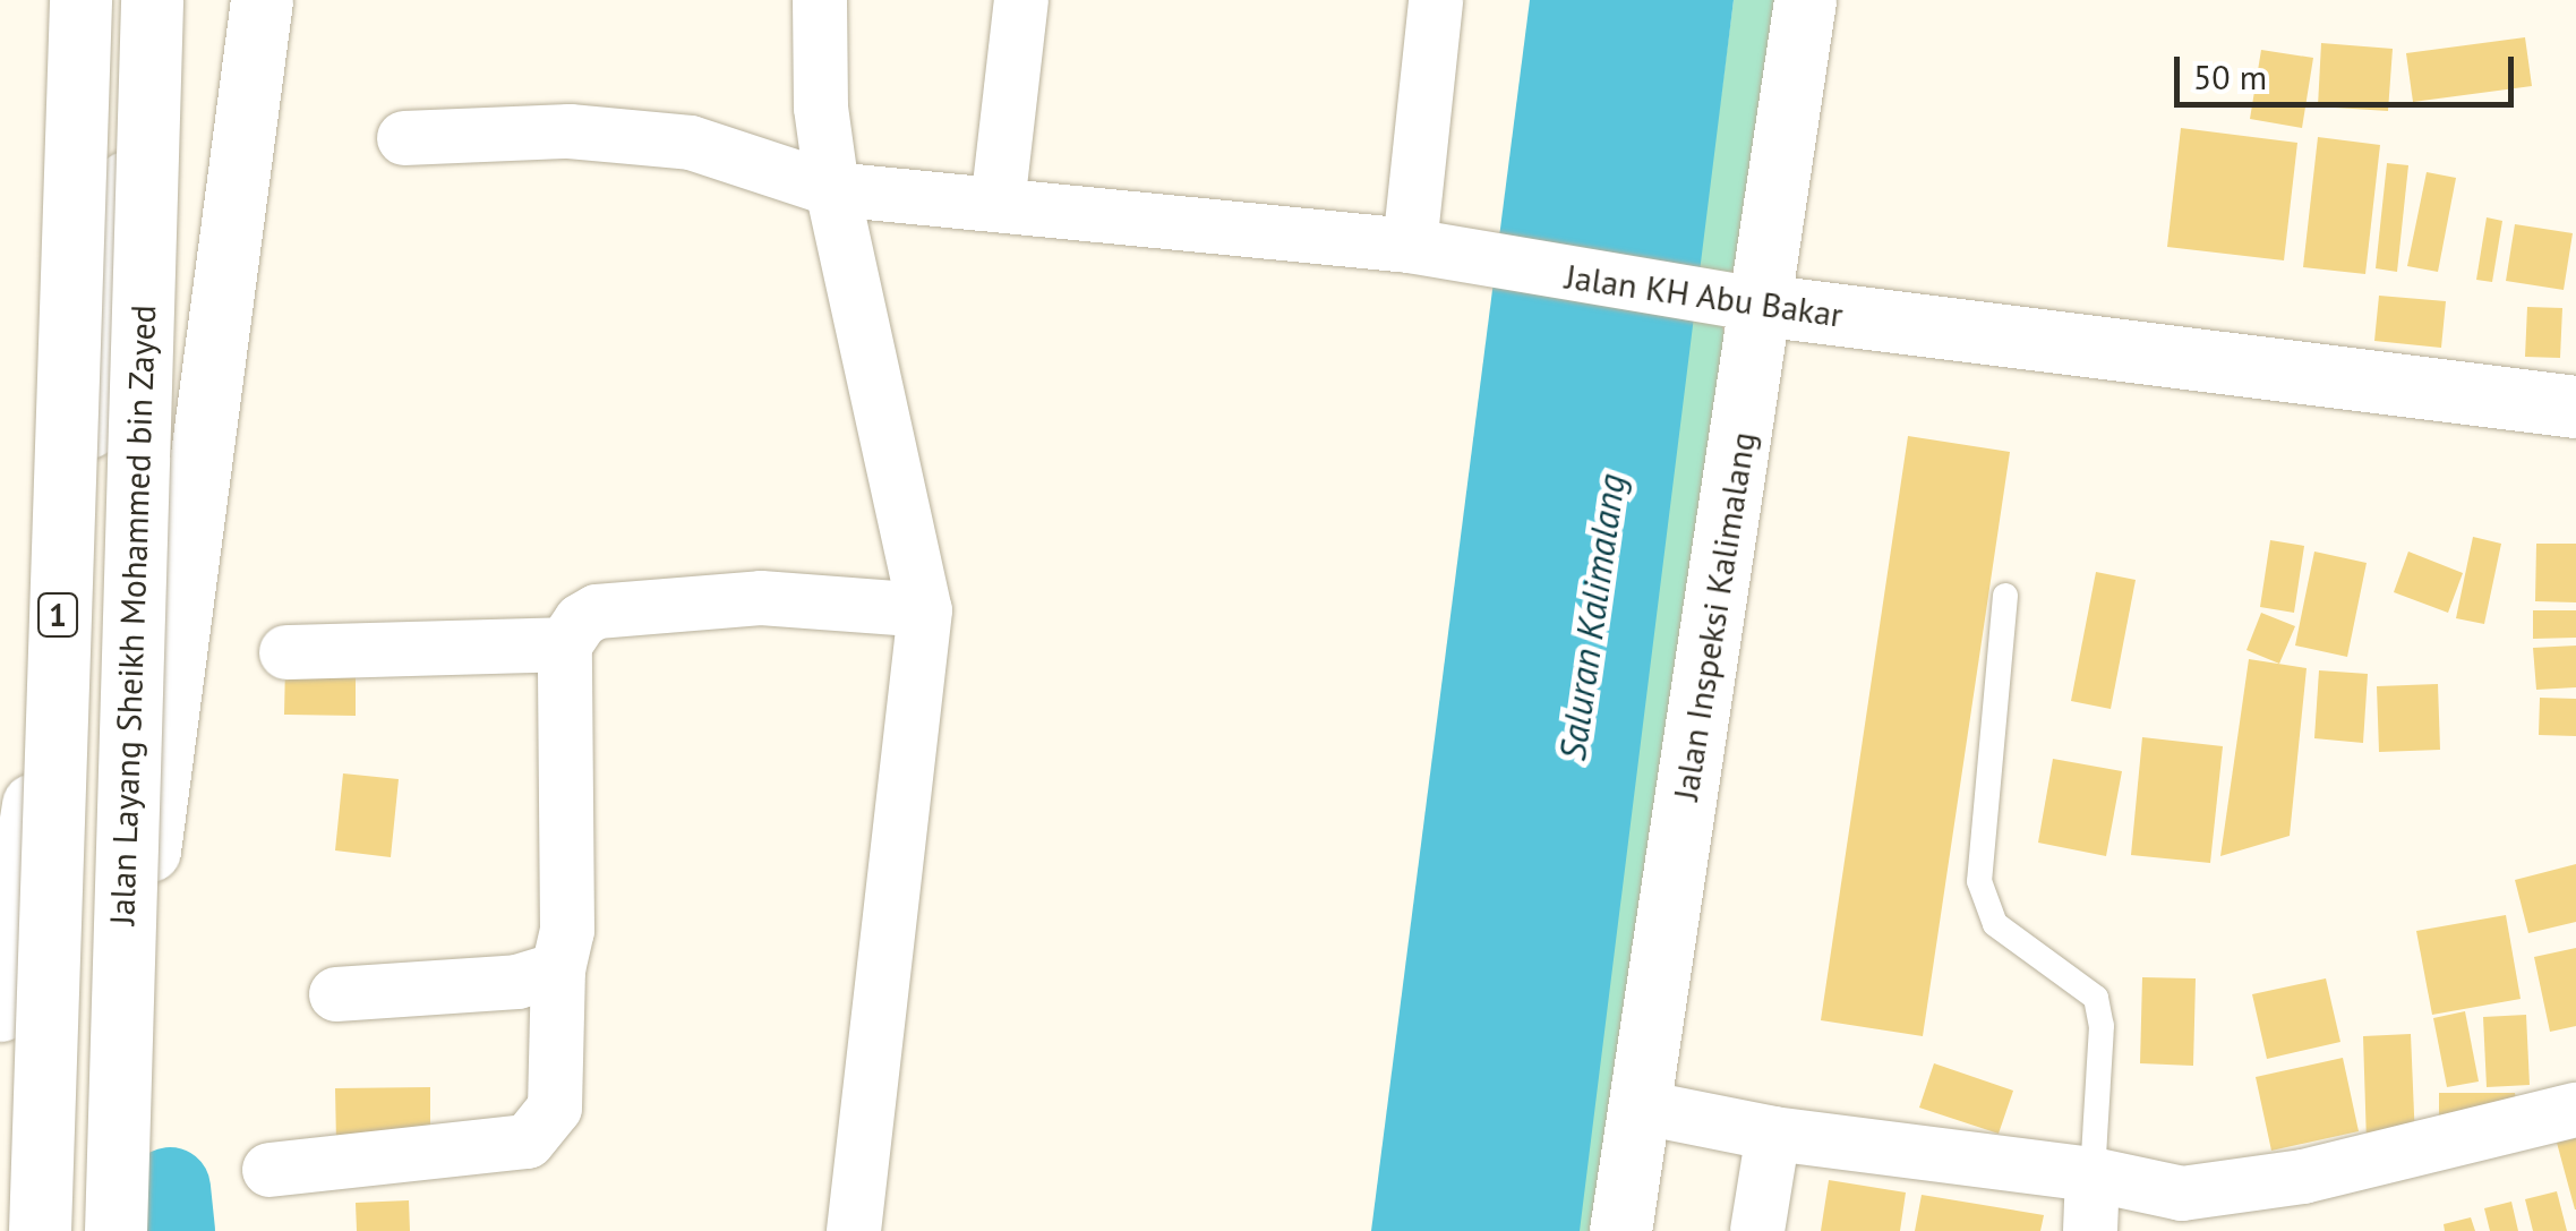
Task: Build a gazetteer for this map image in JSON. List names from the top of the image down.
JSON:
{
  "streets": {
    "main road": [
      "Jalan KH Abu Bakar",
      "1",
      "Jalan Layang Sheikh Mohammed bin Zayed",
      "Jalan Inspeksi Kalimalang"
    ]
  },
  "crossings": [
    ["Jalan KH Abu Bakar", "Jalan Inspeksi Kalimalang"],
    ["1", "Jalan Layang Sheikh Mohammed bin Zayed"]
  ],
  "water": ["Saluran Kalimalang"],
  "scale_bar": "50 m"
}
